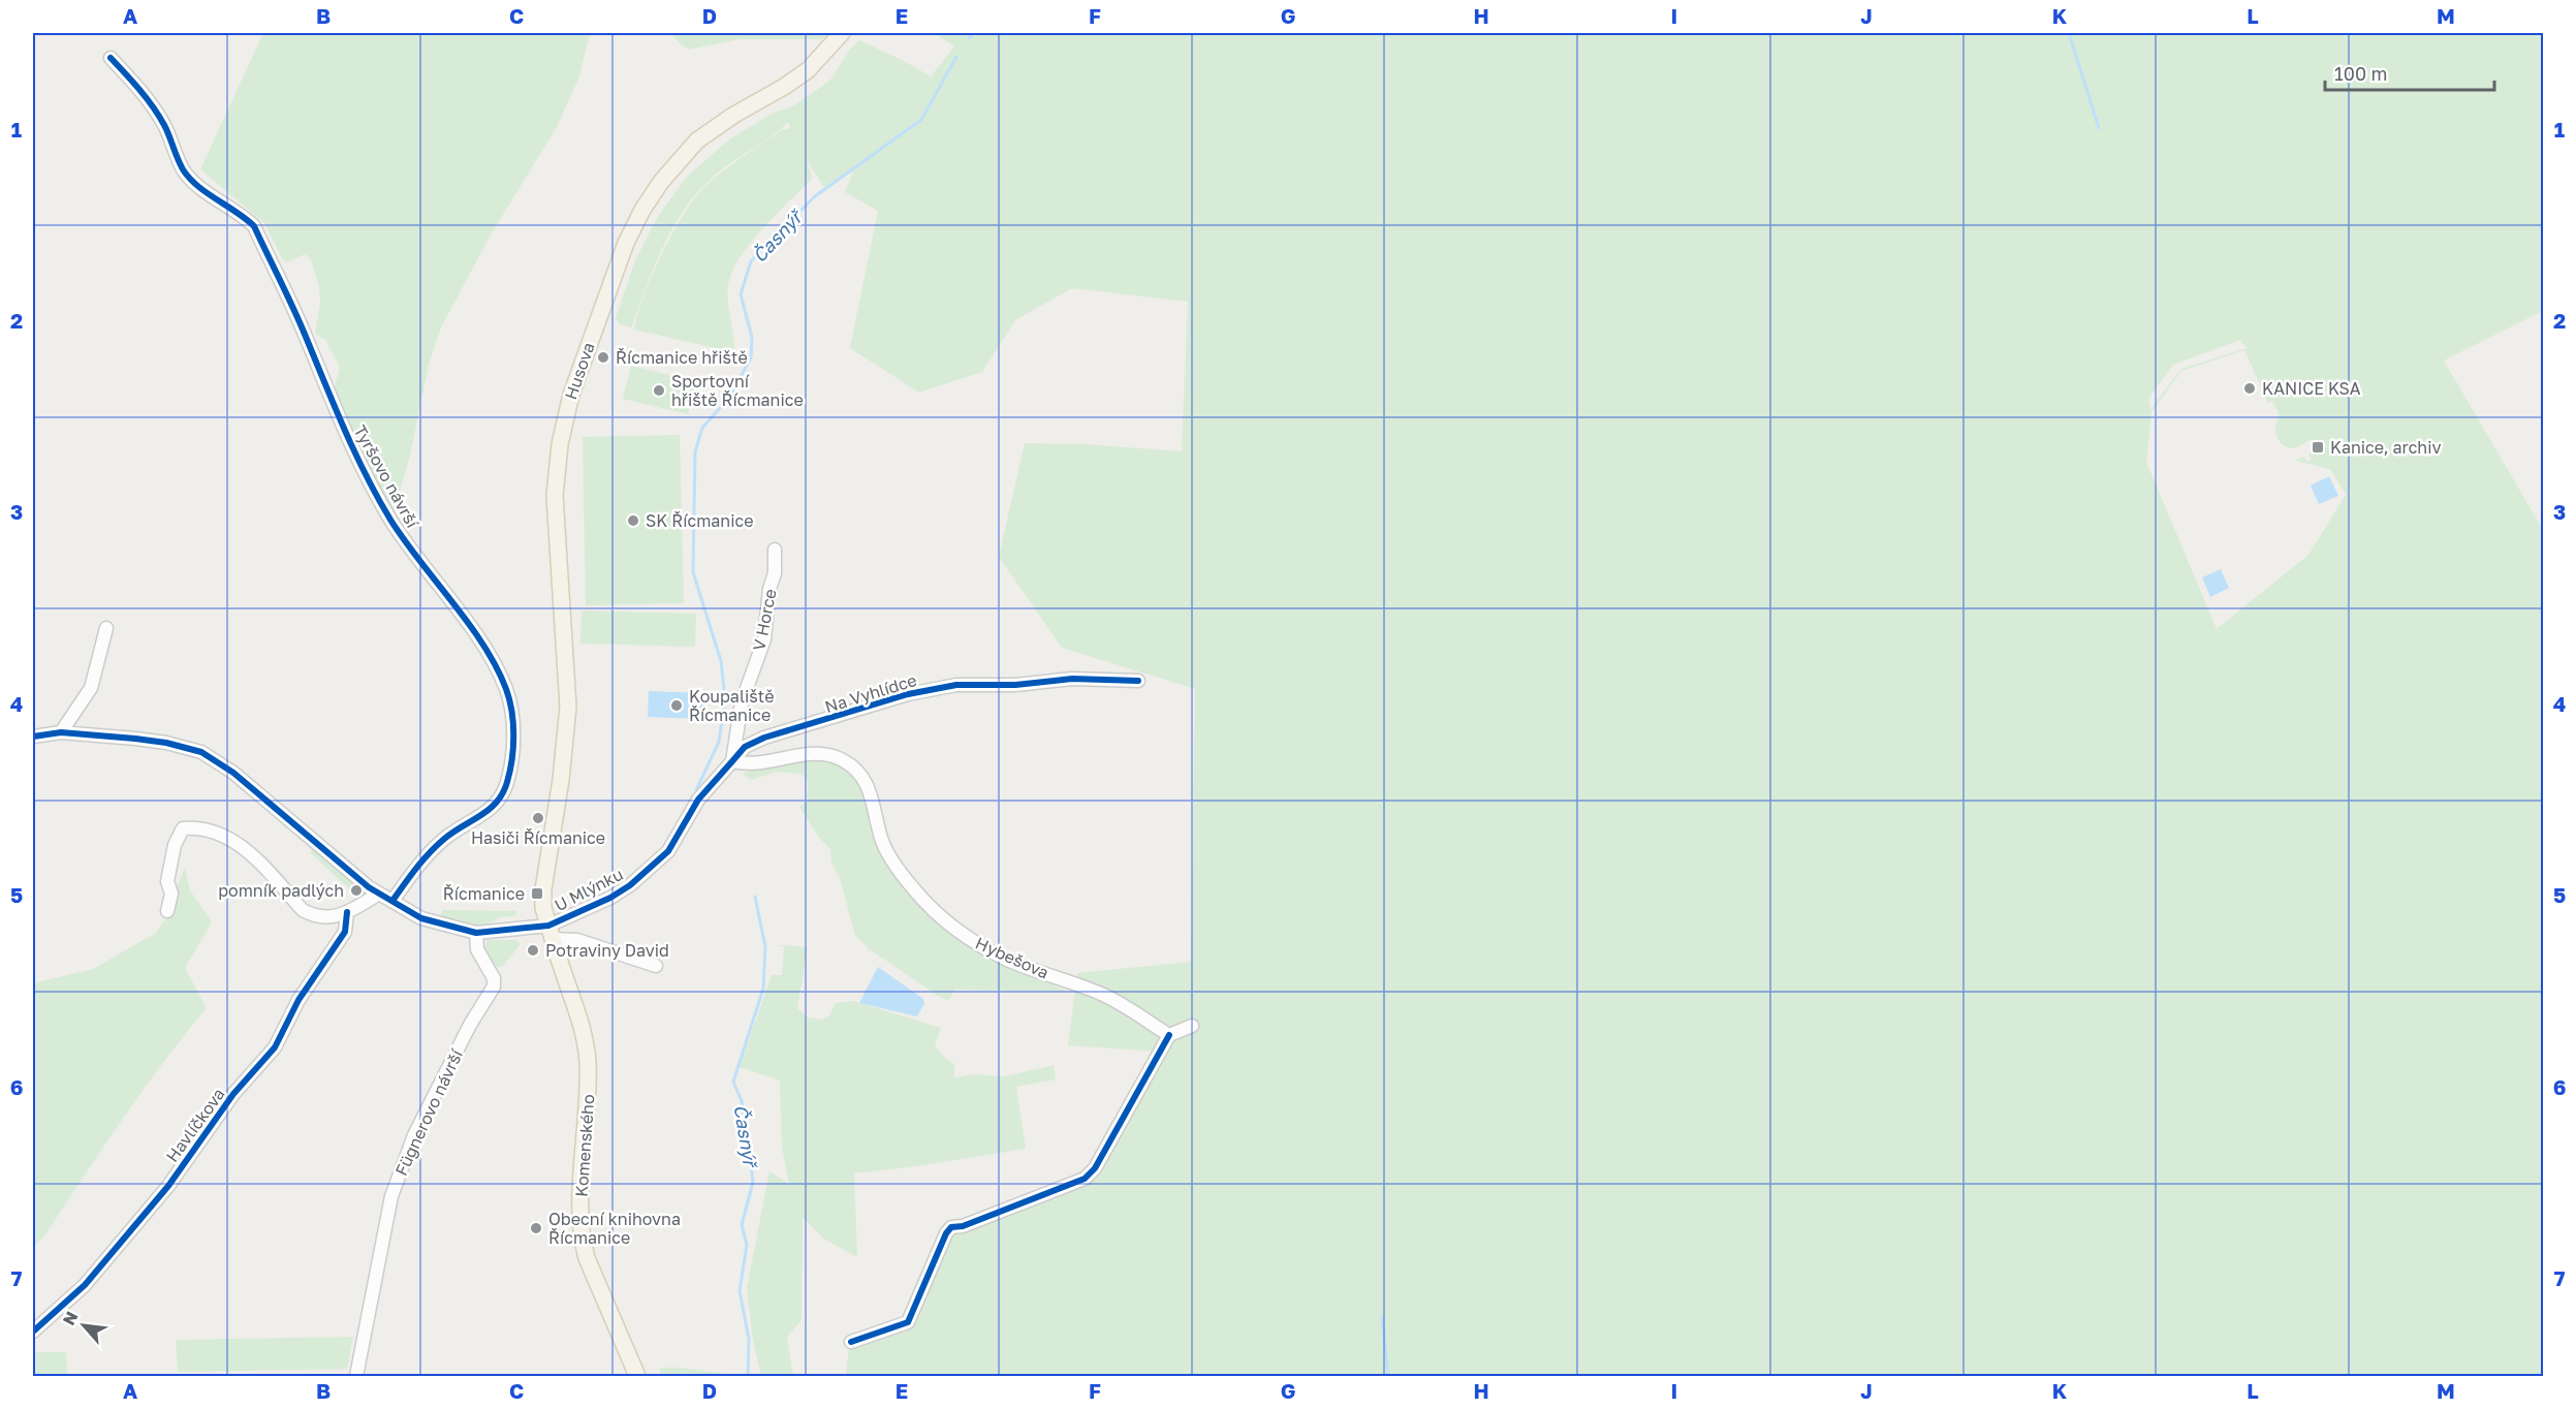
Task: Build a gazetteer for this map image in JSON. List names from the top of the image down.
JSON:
{
  "streets": {
    "main road": ["Husova", "Komenského"],
    "street": [
      "Tyršovo návrší",
      "V Horce",
      "Na Vyhlídce",
      "U Mlýnku",
      "Hybešova",
      "Fügnerovo návrší",
      "Havlíčkova"
    ]
  },
  "crossings": [
    ["Husova", "U Mlýnku"],
    ["Husova", "Komenského"],
    ["V Horce", "Na Vyhlídce"],
    ["V Horce", "U Mlýnku"],
    ["V Horce", "Hybešova"],
    ["Na Vyhlídce", "U Mlýnku"],
    ["Na Vyhlídce", "Hybešova"],
    ["U Mlýnku", "Hybešova"],
    ["U Mlýnku", "Komenského"]
  ],
  "water": ["Časnýř"],
  "places": {
    "other": [
      "Řícmanice hřiště",
      "KANICE KSA",
      "Sportovní hřiště Řícmanice",
      "SK Řícmanice",
      "Koupaliště Řícmanice",
      "Hasiči Řícmanice",
      "pomník padlých",
      "Potraviny David",
      "Obecní knihovna Řícmanice"
    ],
    "transit": ["Kanice, archiv", "Řícmanice"]
  },
  "scale_bar": "100 m",
  "north": "top left",
  "grid": {
    "columns": [
      "A",
      "B",
      "C",
      "D",
      "E",
      "F",
      "G",
      "H",
      "I",
      "J",
      "K",
      "L",
      "M"
    ],
    "rows": [
      "1",
      "2",
      "3",
      "4",
      "5",
      "6",
      "7"
    ]
  }
}
